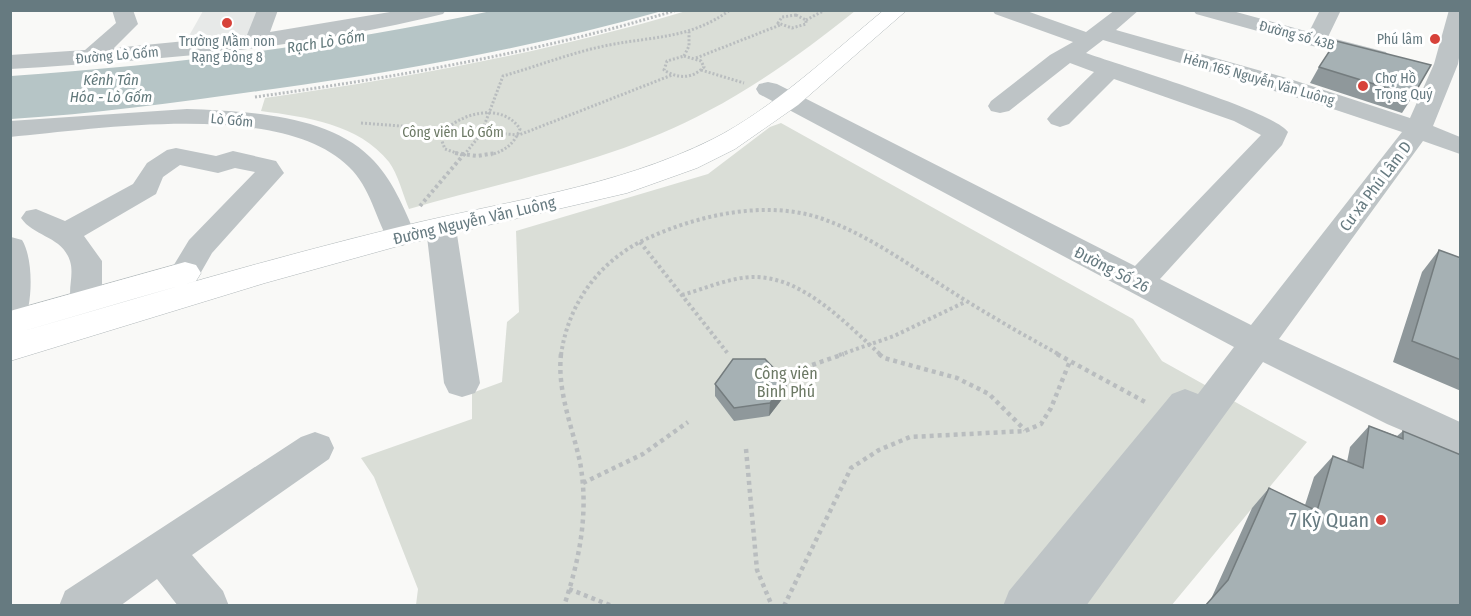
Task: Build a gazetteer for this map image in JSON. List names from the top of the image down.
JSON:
{
  "streets": {
    "main road": ["Đường Nguyễn Văn Luông"],
    "street": [
      "Đường số 43B",
      "Đường Lò Gốm",
      "Hẻm 165 Nguyễn Văn Luông",
      "Lò Gốm",
      "Cư xá Phú Lâm D",
      "Đường Số 26"
    ]
  },
  "crossings": [
    ["Đường số 43B", "Hẻm 165 Nguyễn Văn Luông"],
    ["Đường số 43B", "Cư xá Phú Lâm D"],
    ["Hẻm 165 Nguyễn Văn Luông", "Cư xá Phú Lâm D"],
    ["Lò Gốm", "Đường Nguyễn Văn Luông"],
    ["Cư xá Phú Lâm D", "Đường Số 26"],
    ["Đường Nguyễn Văn Luông", "Đường Số 26"]
  ],
  "water": ["Rạch Lò Gốm", "Kênh Tân Hóa - Lò Gốm"],
  "parks": ["Công viên Lò Gốm", "Công viên Bình Phú"],
  "places": [
    "Trường Mầm non Rạng Đông 8",
    "Phú lâm",
    "Chợ Hồ Trọng Quý",
    "7 Kỳ Quan"
  ]
}
